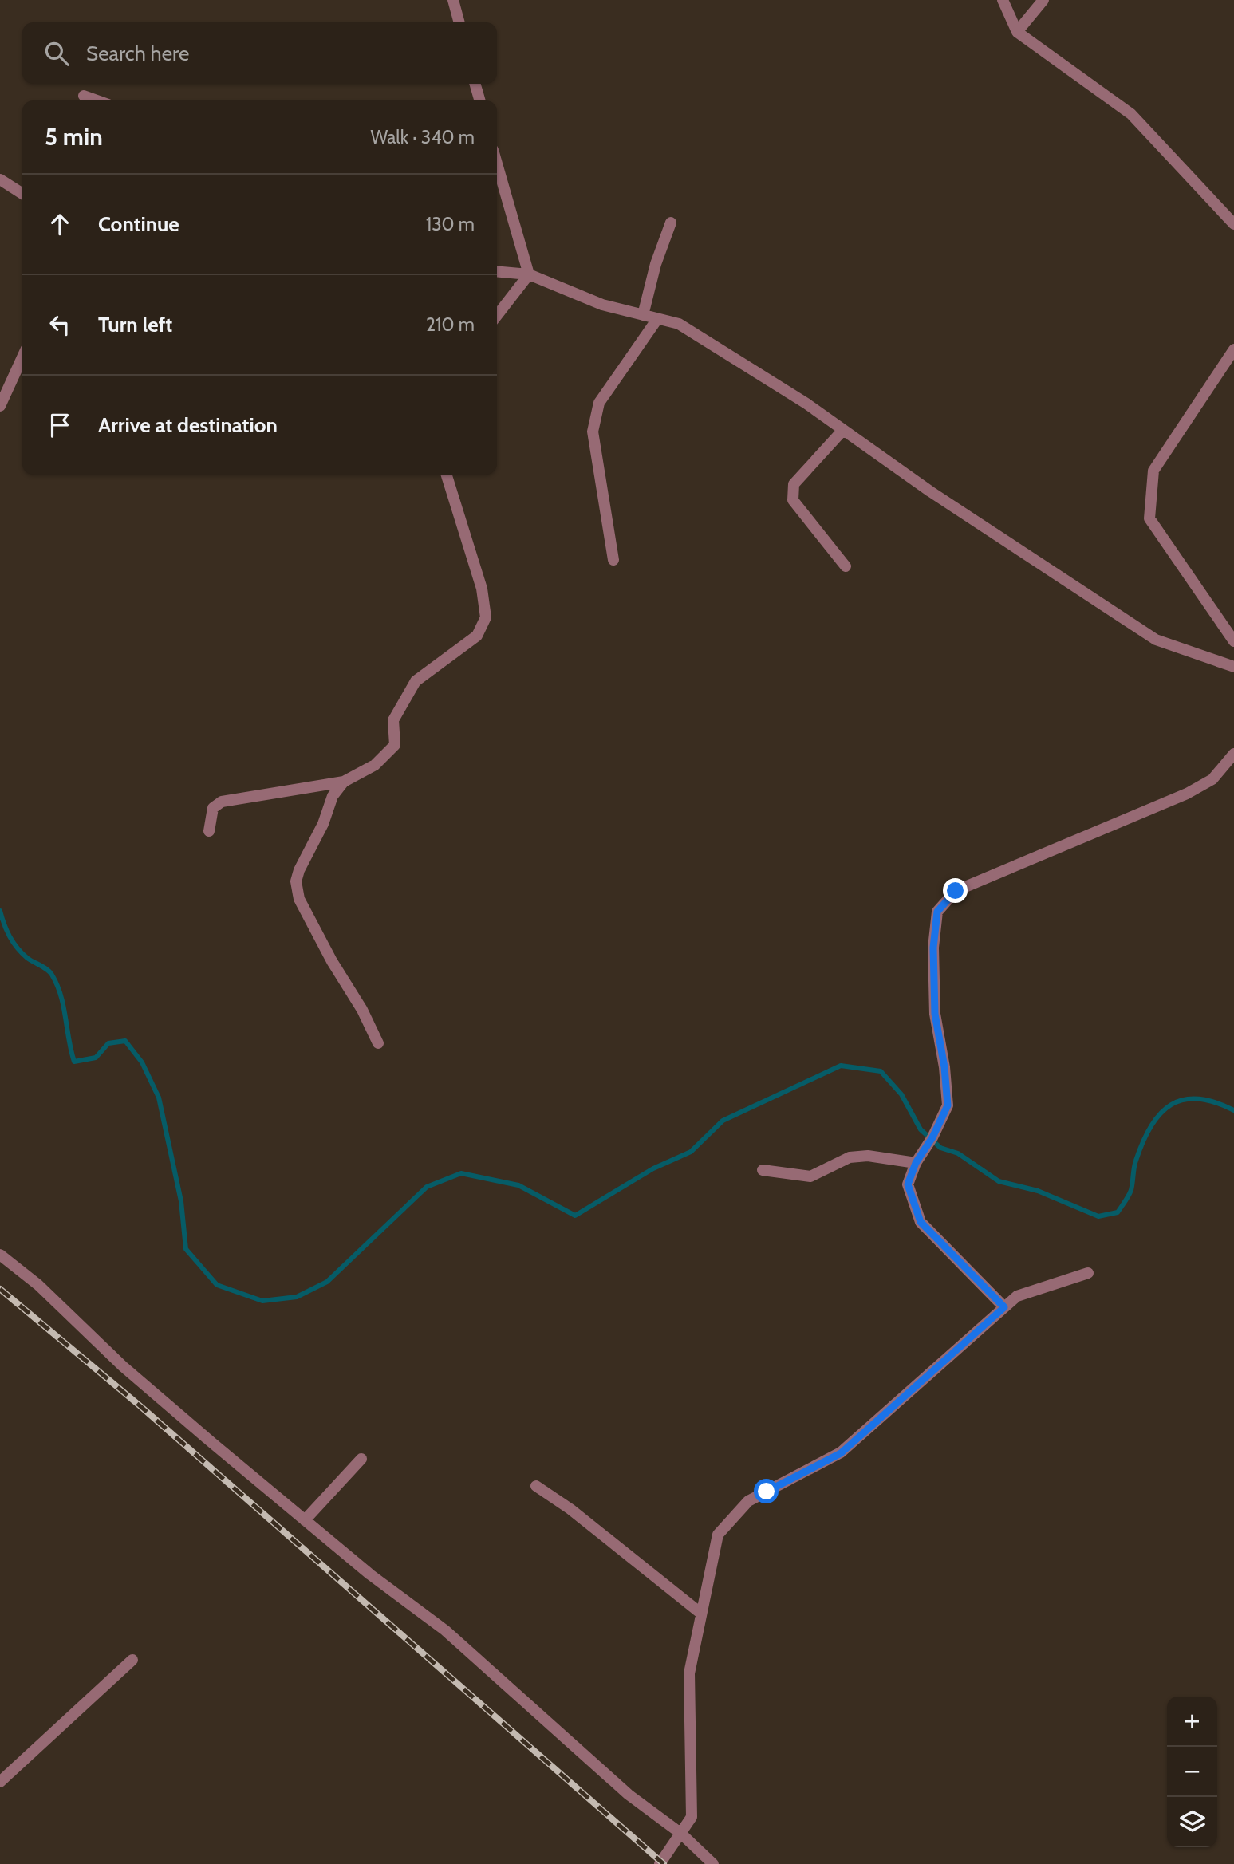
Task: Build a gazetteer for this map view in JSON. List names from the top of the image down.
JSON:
{
  "page": {
    "search": "Search here",
    "heading": ["5 min", "Walk · 340 m"],
    "list": [
      ["Continue", "130 m"],
      ["Turn left", "210 m"],
      "Arrive at destination"
    ],
    "map_buttons": ["+", "−"]
  }
}
